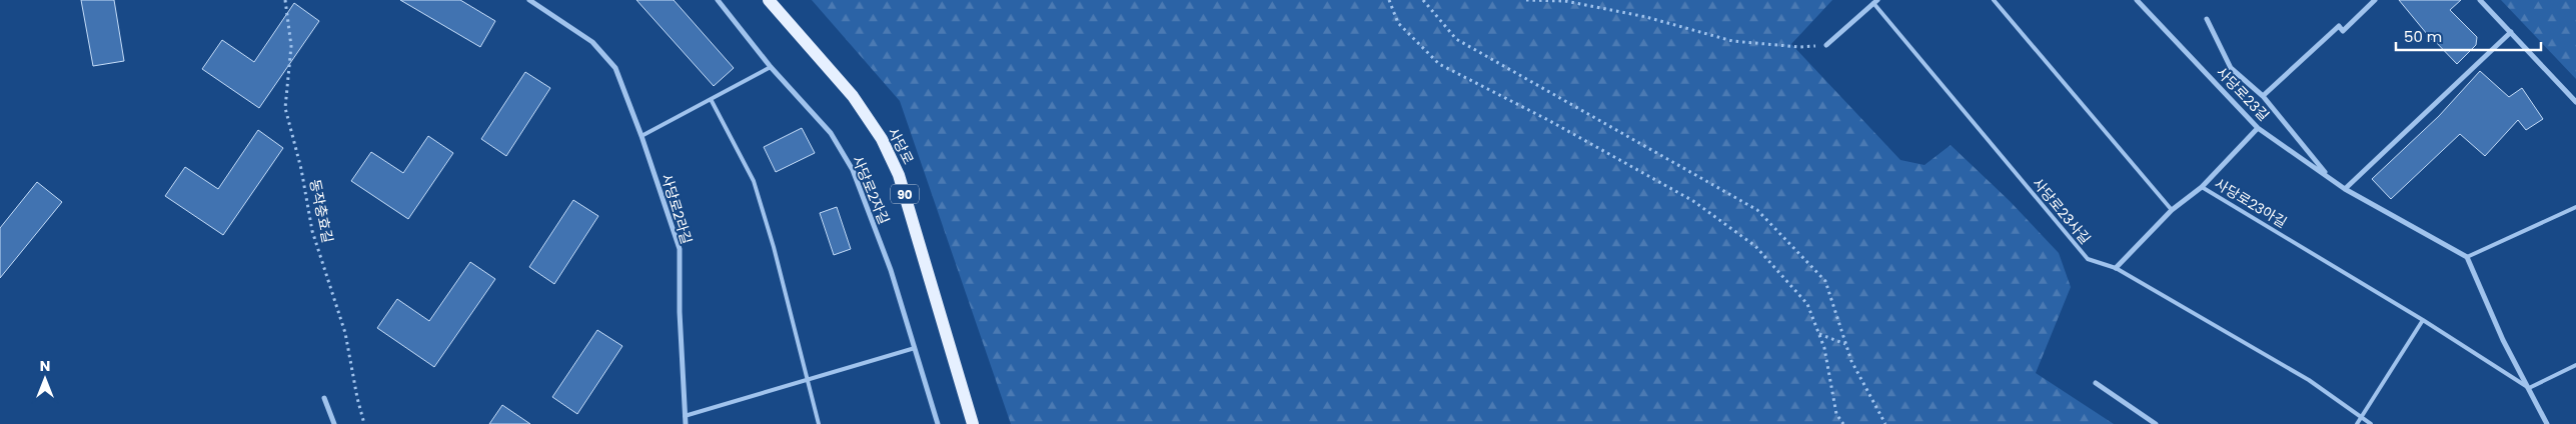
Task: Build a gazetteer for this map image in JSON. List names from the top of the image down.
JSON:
{
  "streets": {
    "main road": ["사당로", "90"],
    "street": [
      "사당로23길",
      "사당로2자길",
      "사당로23아길",
      "사당로2라길"
    ],
    "lane": ["사당로23사길"],
    "path": ["동작충효길"]
  },
  "crossings": [
    ["사당로23아길", "사당로23사길"]
  ],
  "scale_bar": "50 m",
  "north": "top"
}
